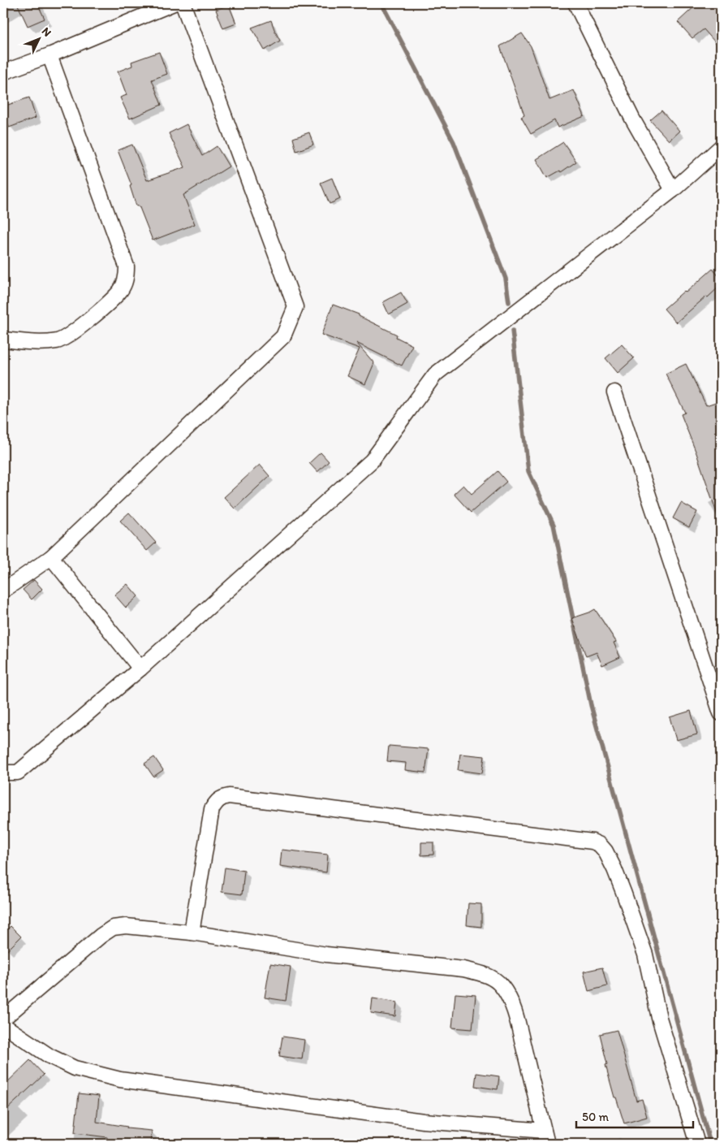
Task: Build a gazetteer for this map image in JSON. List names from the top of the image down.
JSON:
{
  "scale_bar": "50 m",
  "north": "top right"
}
